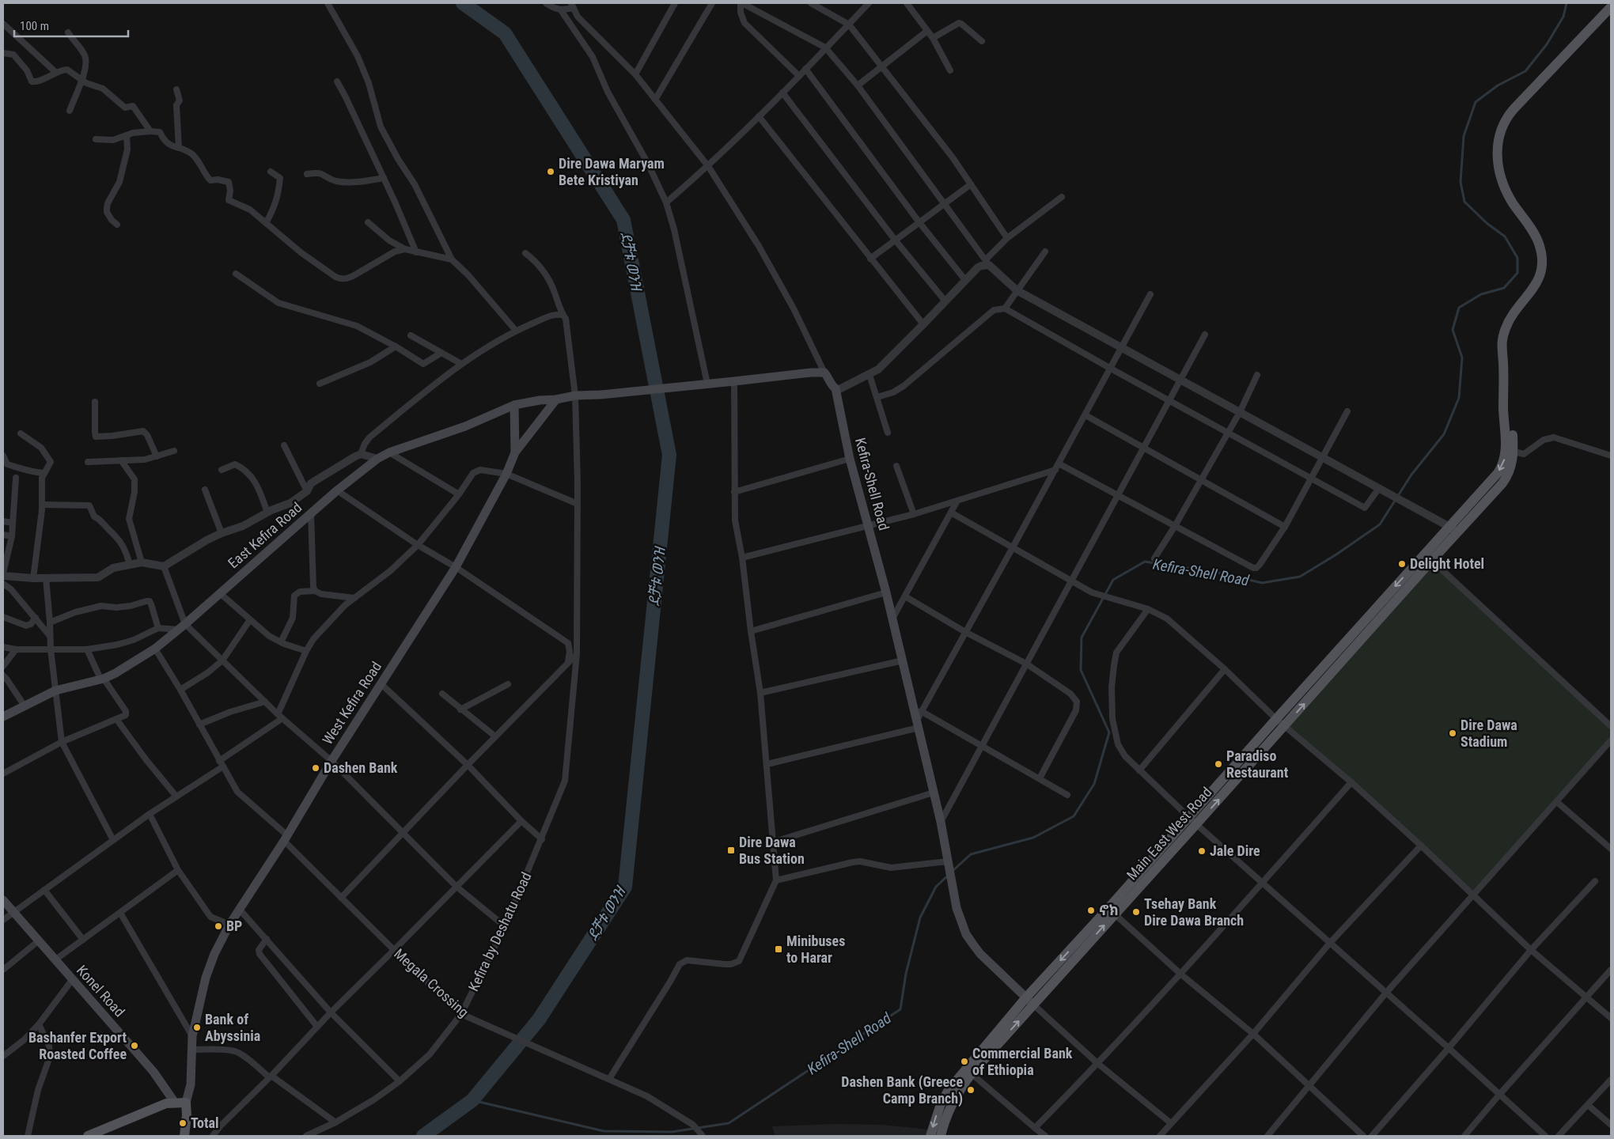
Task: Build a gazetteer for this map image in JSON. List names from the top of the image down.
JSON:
{
  "streets": {
    "main road": [
      "Kefira-Shell Road",
      "East Kefira Road",
      "West Kefira Road",
      "Main East West Road",
      "Konel Road"
    ],
    "street": ["Kefira by Deshatu Road", "Megala Crossing"]
  },
  "crossings": [
    ["Kefira-Shell Road", "Main East West Road"],
    ["East Kefira Road", "West Kefira Road"],
    ["East Kefira Road", "Megala Crossing"],
    ["West Kefira Road", "Megala Crossing"],
    ["Kefira by Deshatu Road", "Megala Crossing"]
  ],
  "water": ["ደቻቱ ወንዝ", "Kefira-Shell Road"],
  "places": {
    "other": [
      "Dire Dawa Maryam Bete Kristiyan",
      "Delight Hotel",
      "Dire Dawa Stadium",
      "Paradiso Restaurant",
      "Dashen Bank",
      "Jale Dire",
      "ኖክ",
      "Tsehay Bank Dire Dawa Branch",
      "BP",
      "Bank of Abyssinia",
      "Bashanfer Export Roasted Coffee",
      "Commercial Bank of Ethiopia",
      "Dashen Bank (Greece Camp Branch)",
      "Total"
    ],
    "transit": ["Dire Dawa Bus Station", "Minibuses to Harar"]
  },
  "scale_bar": "100 m"
}
